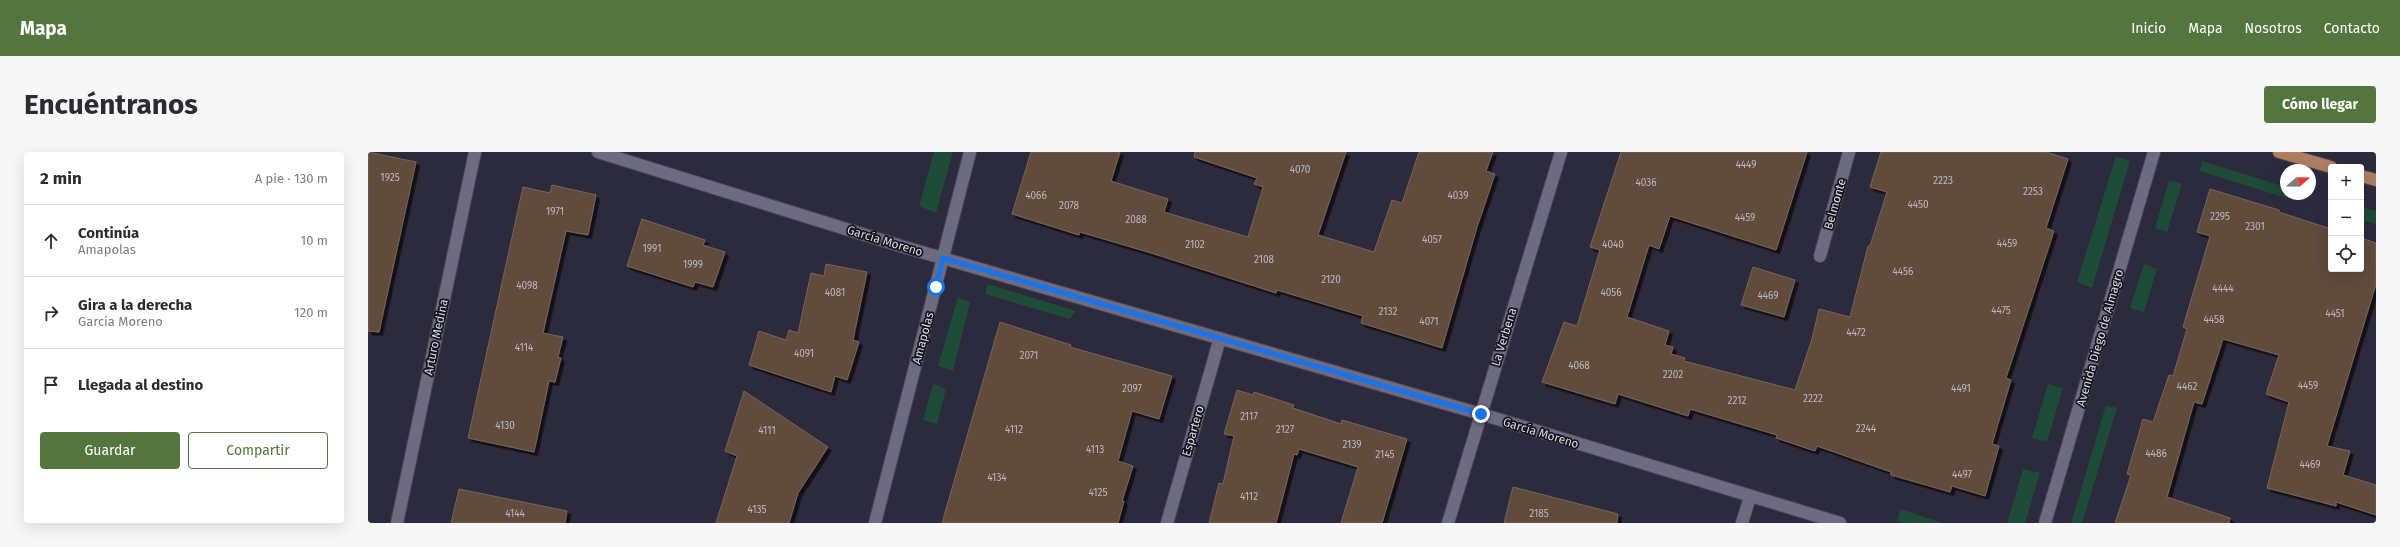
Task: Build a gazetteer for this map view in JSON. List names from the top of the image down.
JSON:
{
  "streets": {
    "street": [
      "Belmonte",
      "García Moreno",
      "Arturo Medina",
      "La Verbena",
      "Amapolas",
      "Avenida Diego de Almagro",
      "Espartero"
    ]
  },
  "crossings": [
    ["García Moreno", "La Verbena"],
    ["García Moreno", "Amapolas"],
    ["García Moreno", "Espartero"]
  ],
  "house_numbers": [
    "4449",
    "4070",
    "1925",
    "2223",
    "4036",
    "2253",
    "4066",
    "4039",
    "4450",
    "2078",
    "1971",
    "2295",
    "4459",
    "2088",
    "2301",
    "4057",
    "4459",
    "2102",
    "4040",
    "1991",
    "2108",
    "1999",
    "4456",
    "2120",
    "4098",
    "4444",
    "4081",
    "4056",
    "4469",
    "4475",
    "2132",
    "4451",
    "4458",
    "4071",
    "4472",
    "4114",
    "4091",
    "2071",
    "4068",
    "2202",
    "4459",
    "4462",
    "2097",
    "4491",
    "2222",
    "2212",
    "2117",
    "4130",
    "2244",
    "4112",
    "2127",
    "4111",
    "2139",
    "4113",
    "4486",
    "2145",
    "4469",
    "4497",
    "4134",
    "4125",
    "4112",
    "4135",
    "4144",
    "2185"
  ],
  "north": "right",
  "page": {
    "header": "Mapa",
    "nav": [
      "Inicio",
      "Mapa",
      "Nosotros",
      "Contacto"
    ],
    "buttons": [
      "Cómo llegar",
      ["Guardar", "Compartir"]
    ],
    "title": "Encuéntranos",
    "heading": ["2 min", "A pie · 130 m"],
    "map_buttons": ["+", "−"],
    "list": [
      ["Continúa", "Amapolas", "10 m"],
      ["Gira a la derecha", "García Moreno", "120 m"],
      "Llegada al destino"
    ]
  }
}
